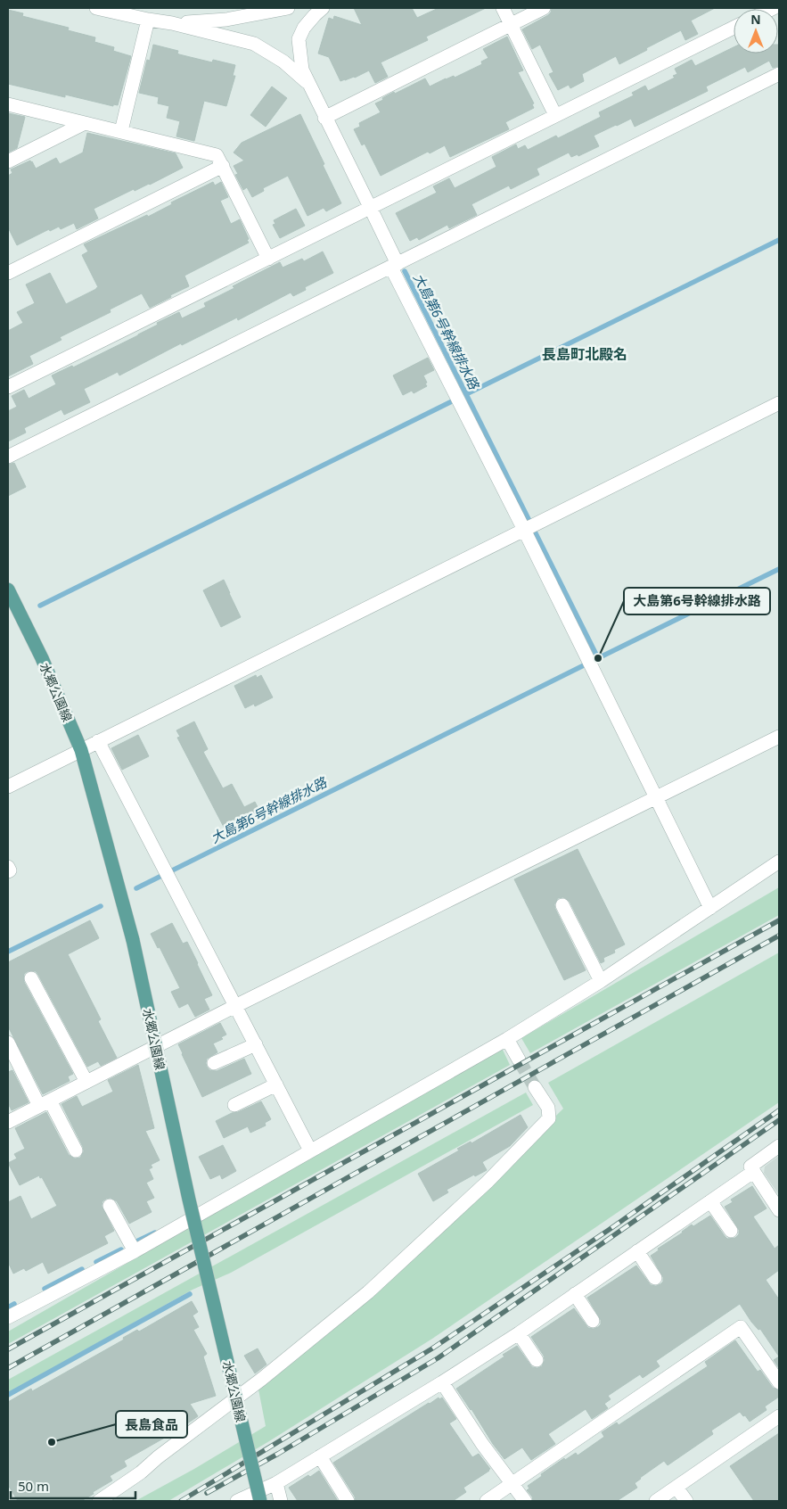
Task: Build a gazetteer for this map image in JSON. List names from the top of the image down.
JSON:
{
  "streets": {
    "main road": ["水郷公園線"]
  },
  "districts": ["長島町北殿名"],
  "water": ["大島第6号幹線排水路"],
  "places": ["大島第6号幹線排水路", "長島食品"],
  "scale_bar": "50 m",
  "north": "top"
}
